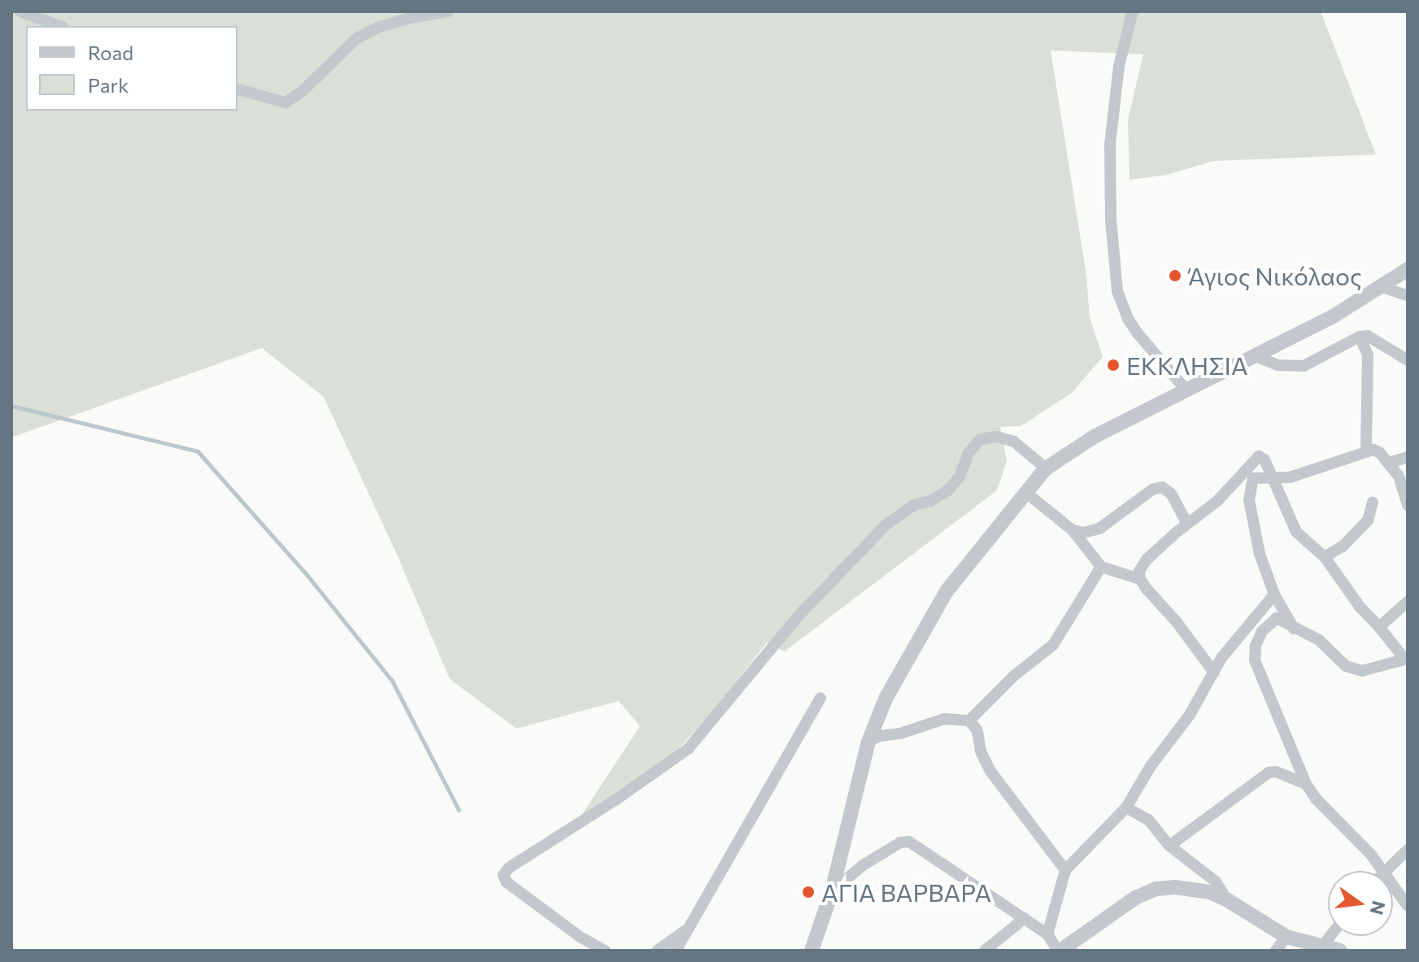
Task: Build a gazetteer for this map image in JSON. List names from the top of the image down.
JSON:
{
  "places": ["Άγιος Νικόλαος", "ΕΚΚΛΗΣΙΑ", "ΑΓΙΑ ΒΑΡΒΑΡΑ"],
  "legend": ["Road", "Park"],
  "north": "right"
}
